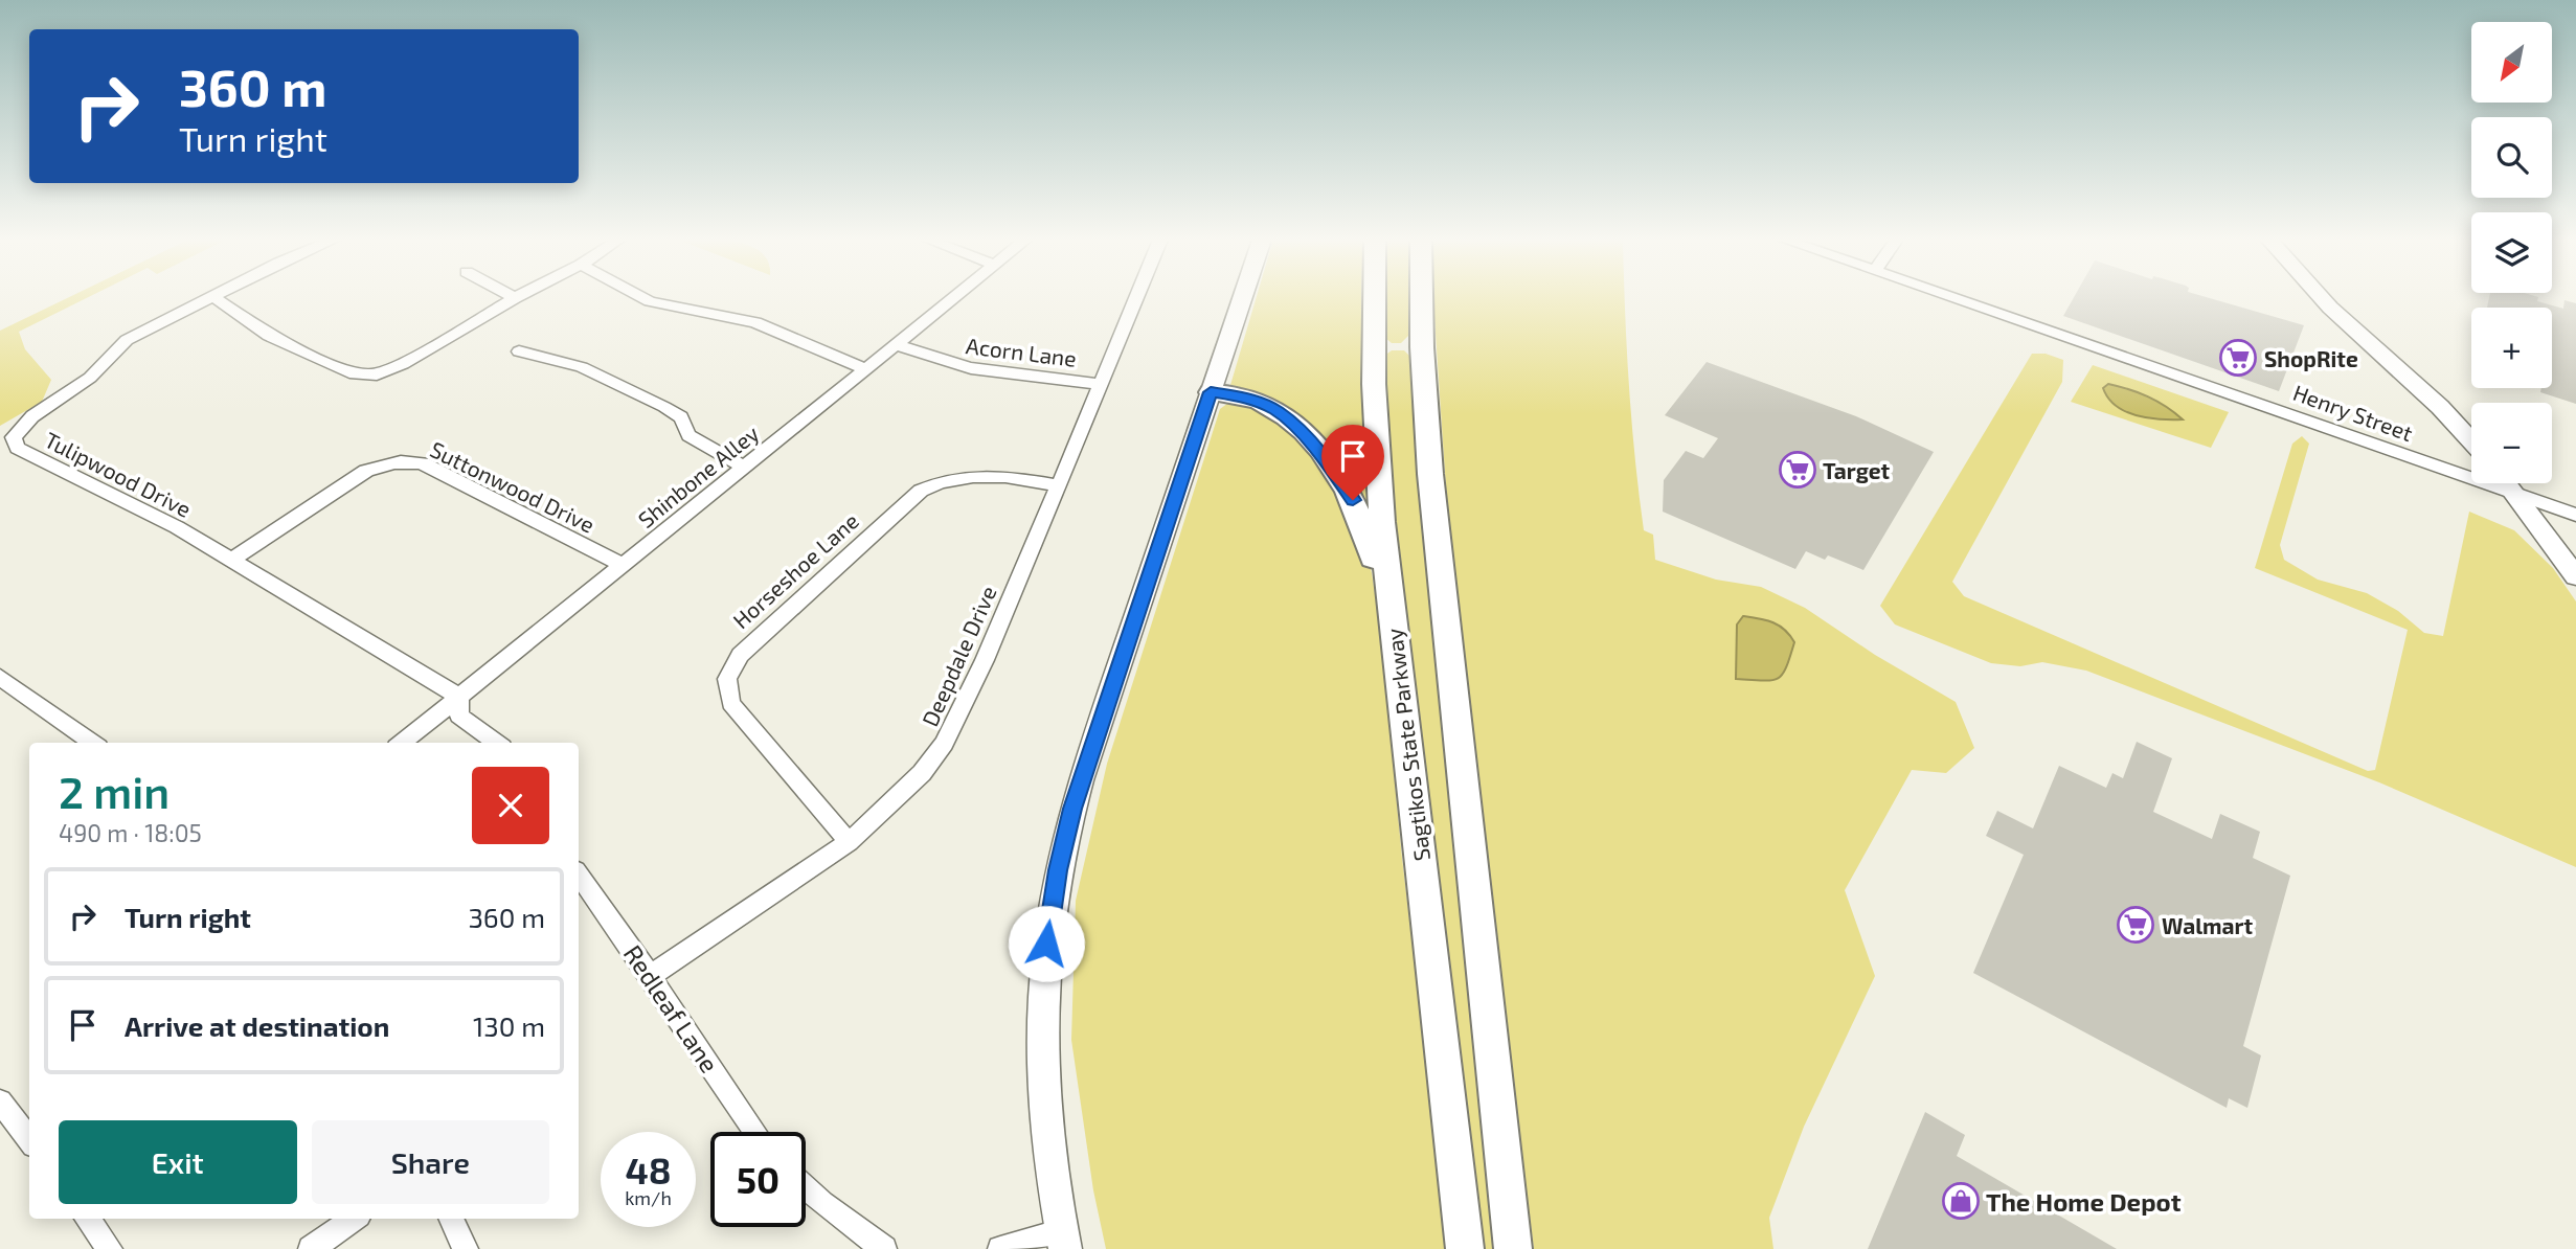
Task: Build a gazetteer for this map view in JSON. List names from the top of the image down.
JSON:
{
  "streets": {
    "highway": ["Sagtikos State Parkway"],
    "street": [
      "Acorn Lane",
      "Henry Street",
      "Tulipwood Drive",
      "Shinbone Alley",
      "Suttonwood Drive",
      "Horseshoe Lane",
      "Deepdale Drive",
      "Redleaf Lane"
    ]
  },
  "crossings": [
    ["Acorn Lane", "Shinbone Alley"],
    ["Acorn Lane", "Deepdale Drive"],
    ["Tulipwood Drive", "Shinbone Alley"],
    ["Tulipwood Drive", "Suttonwood Drive"],
    ["Shinbone Alley", "Suttonwood Drive"],
    ["Horseshoe Lane", "Deepdale Drive"],
    ["Deepdale Drive", "Redleaf Lane"]
  ],
  "places": {
    "supermarket": ["ShopRite", "Target", "Walmart"],
    "shop": ["The Home Depot"]
  },
  "north": "bottom left",
  "page": {
    "map_buttons": ["+", "−"],
    "turn": ["360 m", "Turn right"],
    "heading": ["2 min", "490 m · 18:05"],
    "list": [
      {
        "name": "Turn right",
        "value": "360 m"
      },
      {
        "name": "Arrive at destination",
        "value": "130 m"
      }
    ],
    "buttons": ["Exit", "Share"],
    "speed": "48 km/h",
    "limit": "50"
  }
}
